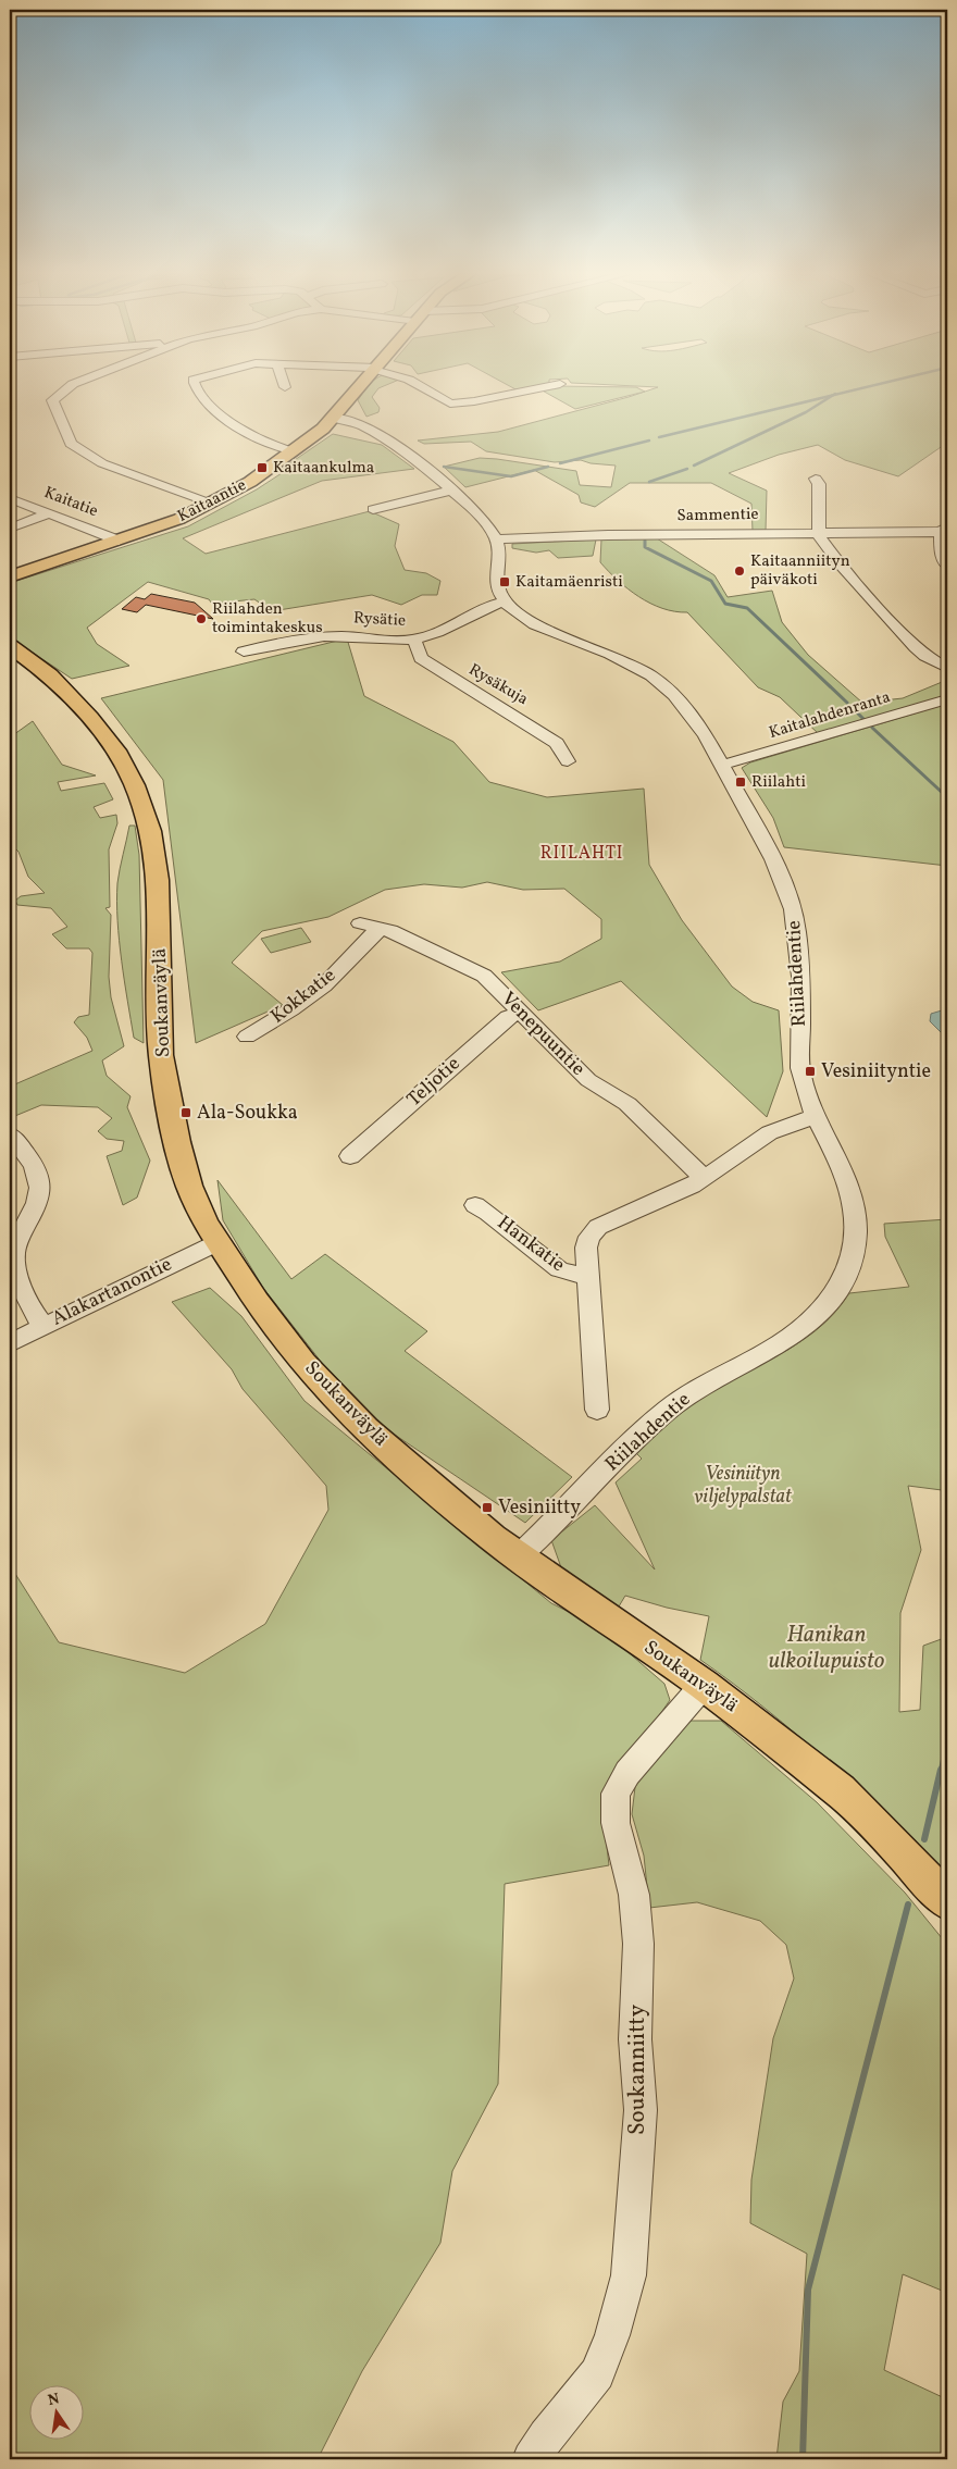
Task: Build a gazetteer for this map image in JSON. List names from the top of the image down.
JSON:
{
  "streets": {
    "main road": ["Kaitaantie", "Soukanväylä"],
    "street": [
      "Kaitatie",
      "Sammentie",
      "Rysätie",
      "Rysäkuja",
      "Kaitalahdenranta",
      "Riilahdentie",
      "Kokkatie",
      "Venepuuntie",
      "Teljotie",
      "Hankatie",
      "Alakartanontie",
      "Soukanniitty"
    ]
  },
  "crossings": [
    ["Kaitaantie", "Kaitatie"],
    ["Rysätie", "Rysäkuja"],
    ["Rysätie", "Riilahdentie"],
    ["Kaitalahdenranta", "Riilahdentie"],
    ["Riilahdentie", "Soukanväylä"],
    ["Kokkatie", "Venepuuntie"],
    ["Soukanväylä", "Alakartanontie"],
    ["Soukanväylä", "Soukanniitty"],
    ["Venepuuntie", "Teljotie"]
  ],
  "districts": ["RIILAHTI"],
  "parks": ["Vesiniityn viljelypalstat", "Hanikan ulkoilupuisto"],
  "places": {
    "transit": [
      "Kaitaankulma",
      "Kaitamäenristi",
      "Riilahti",
      "Vesiniityntie",
      "Ala-Soukka",
      "Vesiniitty"
    ],
    "other": ["Kaitaanniityn päiväkoti", "Riilahden toimintakeskus"]
  },
  "north": "top"
}
